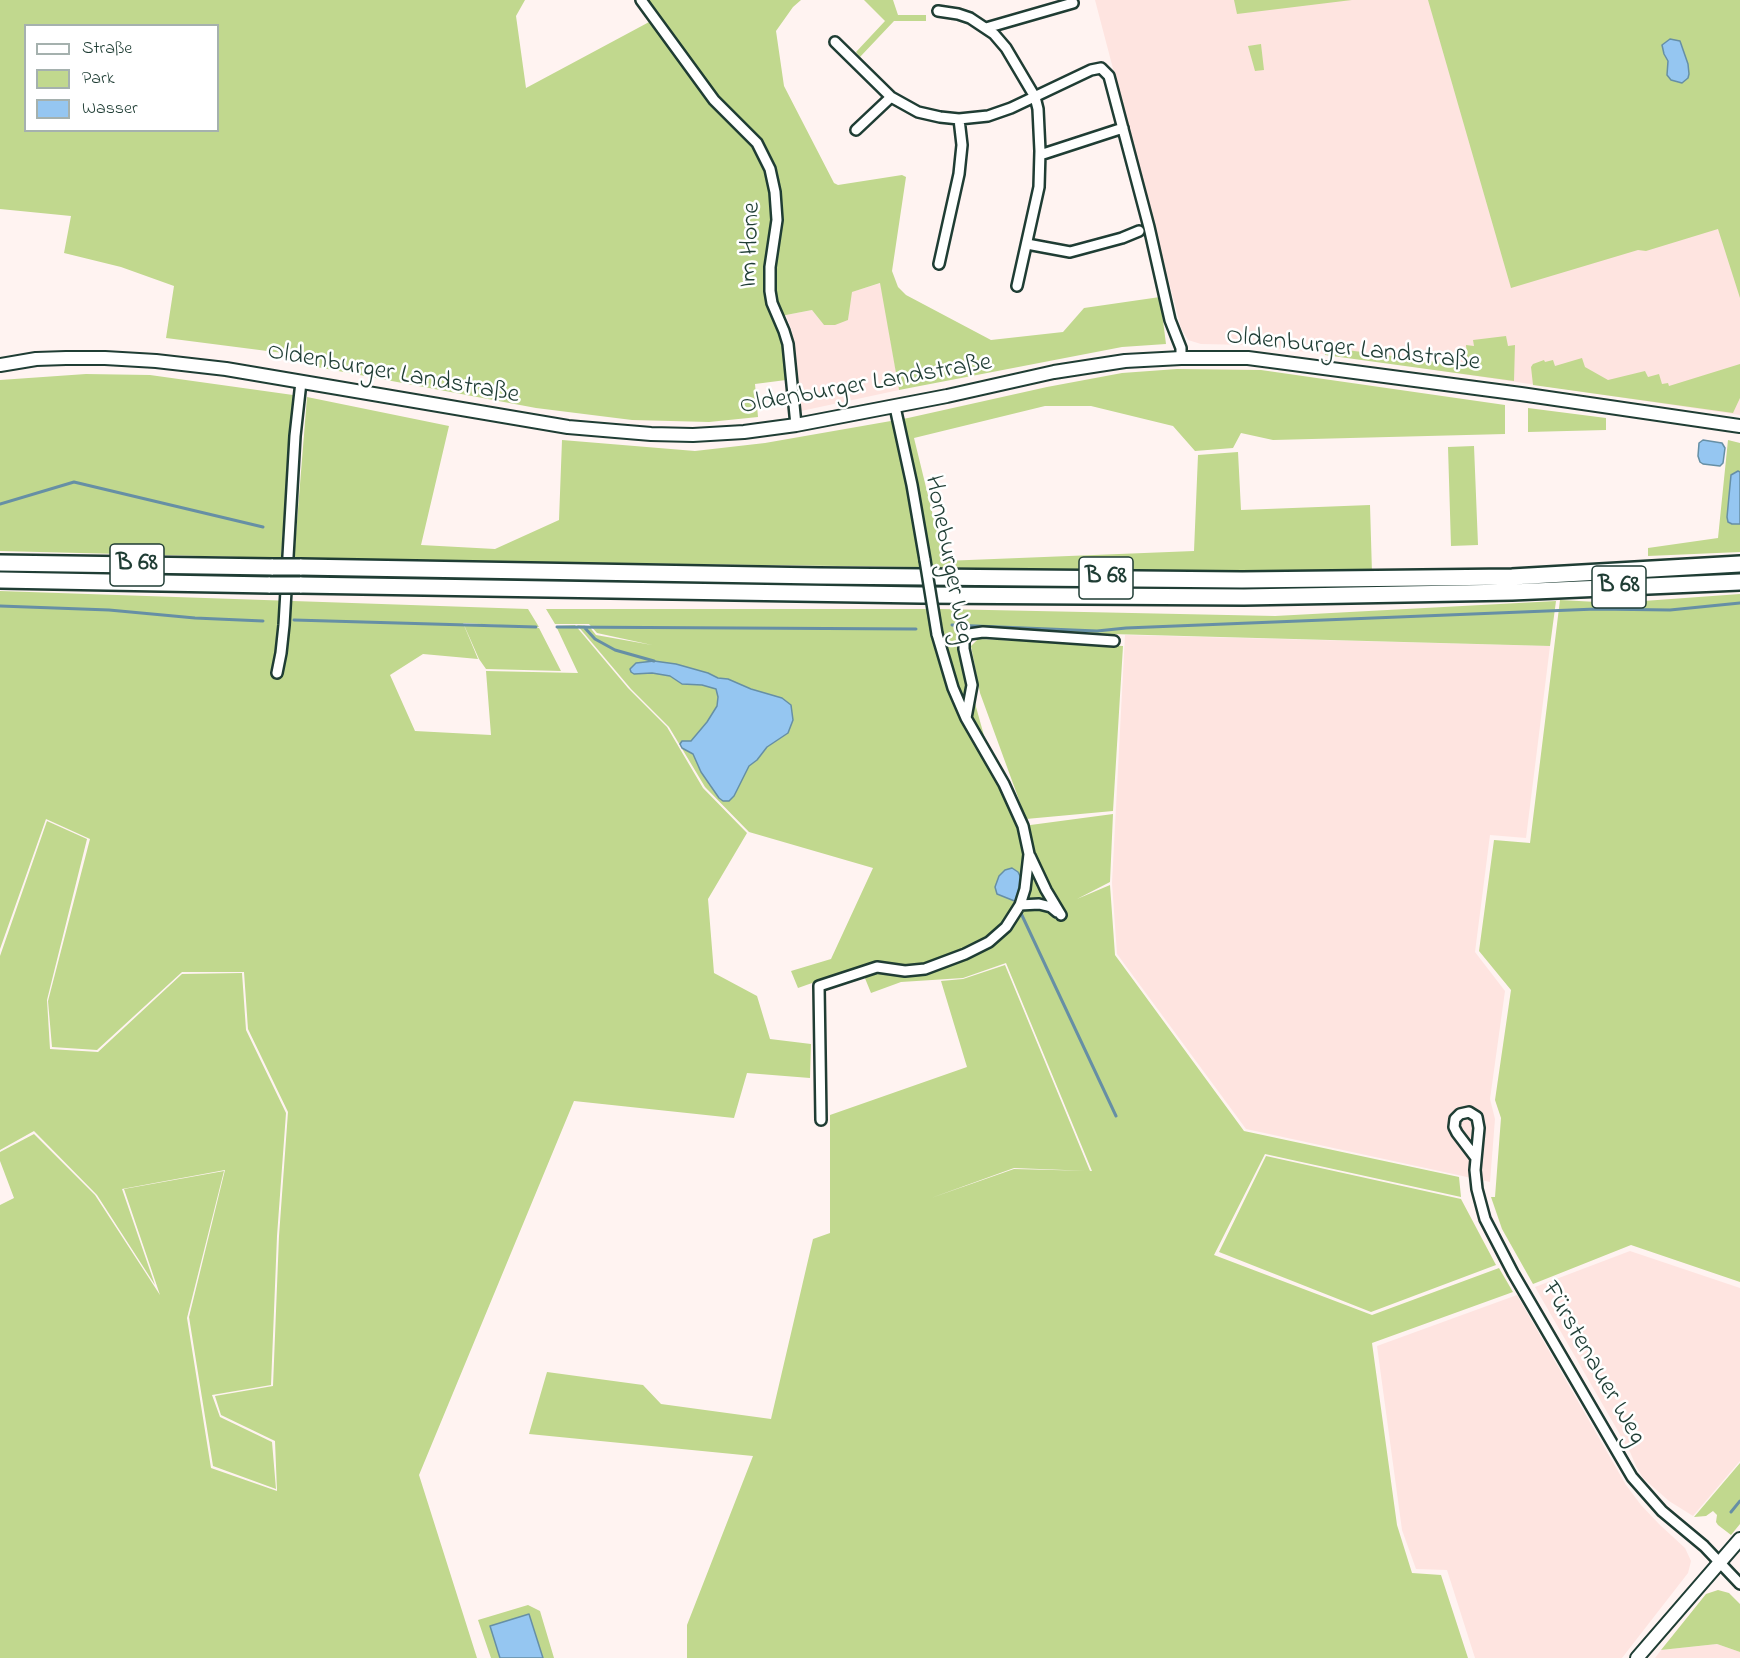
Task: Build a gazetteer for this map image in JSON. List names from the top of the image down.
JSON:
{
  "streets": {
    "highway": ["B 68"],
    "street": [
      "Im Hone",
      "Oldenburger Landstraße",
      "Honeburger Weg",
      "Fürstenauer Weg"
    ]
  },
  "crossings": [
    ["Im Hone", "Oldenburger Landstraße"],
    ["Oldenburger Landstraße", "Honeburger Weg"]
  ],
  "legend": ["Straße", "Park", "Wasser"]
}
